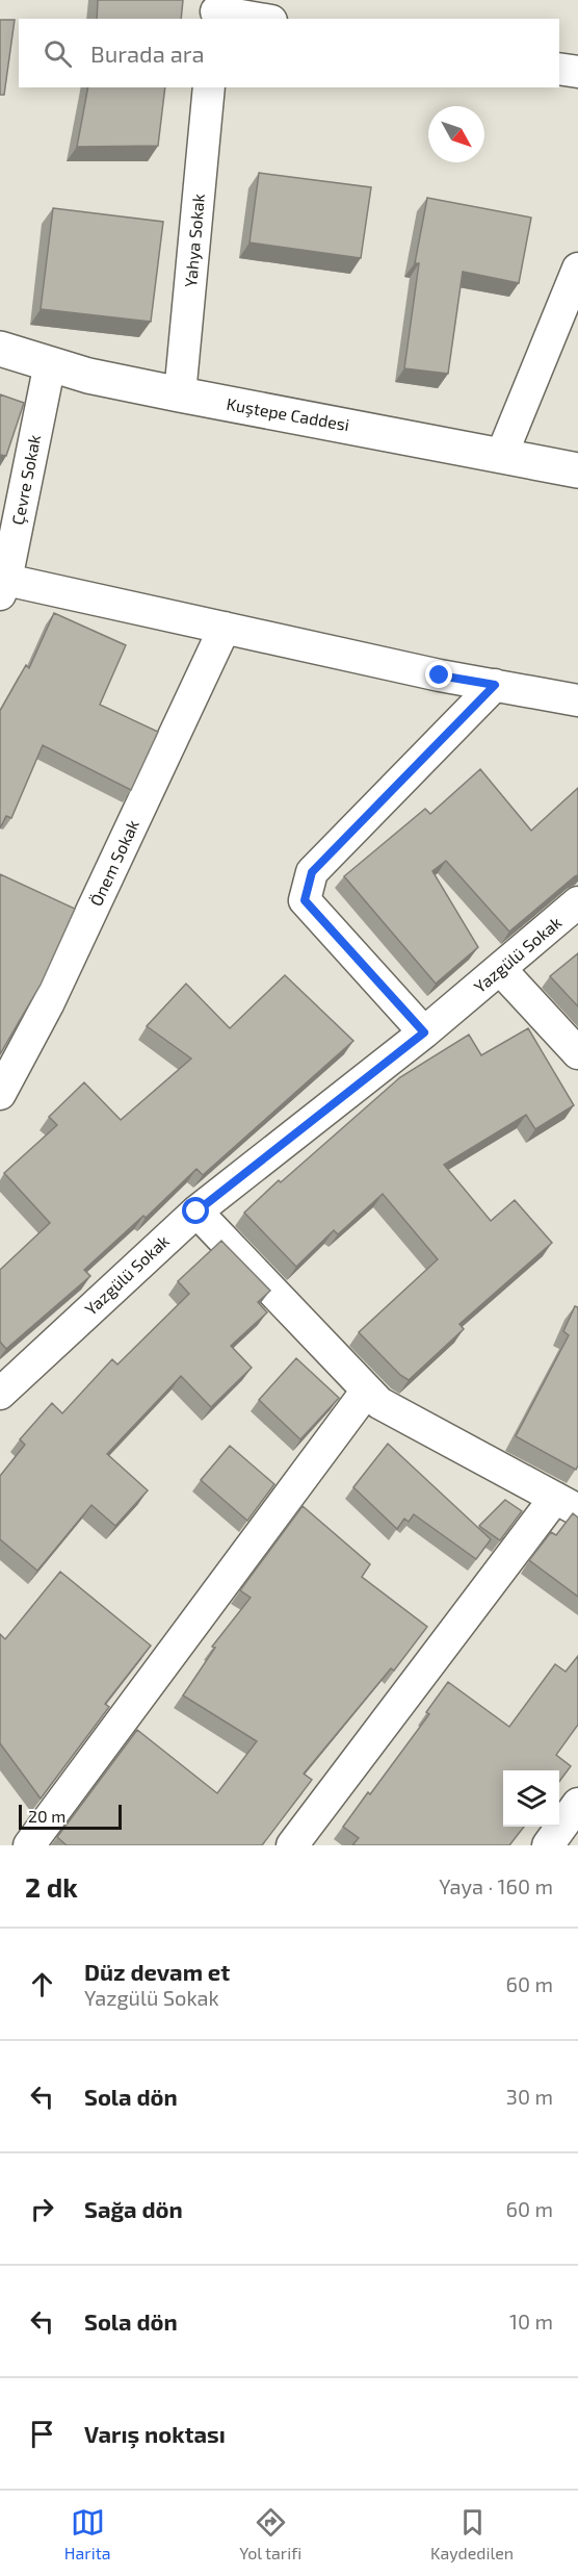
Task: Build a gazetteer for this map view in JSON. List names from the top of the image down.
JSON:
{
  "streets": {
    "street": [
      "Yahya Sokak",
      "Kuştepe Caddesi",
      "Çevre Sokak",
      "Önem Sokak",
      "Yazgülü Sokak"
    ]
  },
  "crossings": [
    ["Yahya Sokak", "Kuştepe Caddesi"],
    ["Kuştepe Caddesi", "Çevre Sokak"]
  ],
  "scale_bar": "20 m",
  "north": "bottom right",
  "page": {
    "search": "Burada ara",
    "scale": "20 m",
    "heading": ["2 dk", "Yaya · 160 m"],
    "list": [
      ["Düz devam et", "Yazgülü Sokak", "60 m"],
      ["Sola dön", "30 m"],
      ["Sağa dön", "60 m"],
      ["Sola dön", "10 m"],
      "Varış noktası"
    ],
    "nav": ["Harita", "Yol tarifi", "Kaydedilen"]
  }
}
